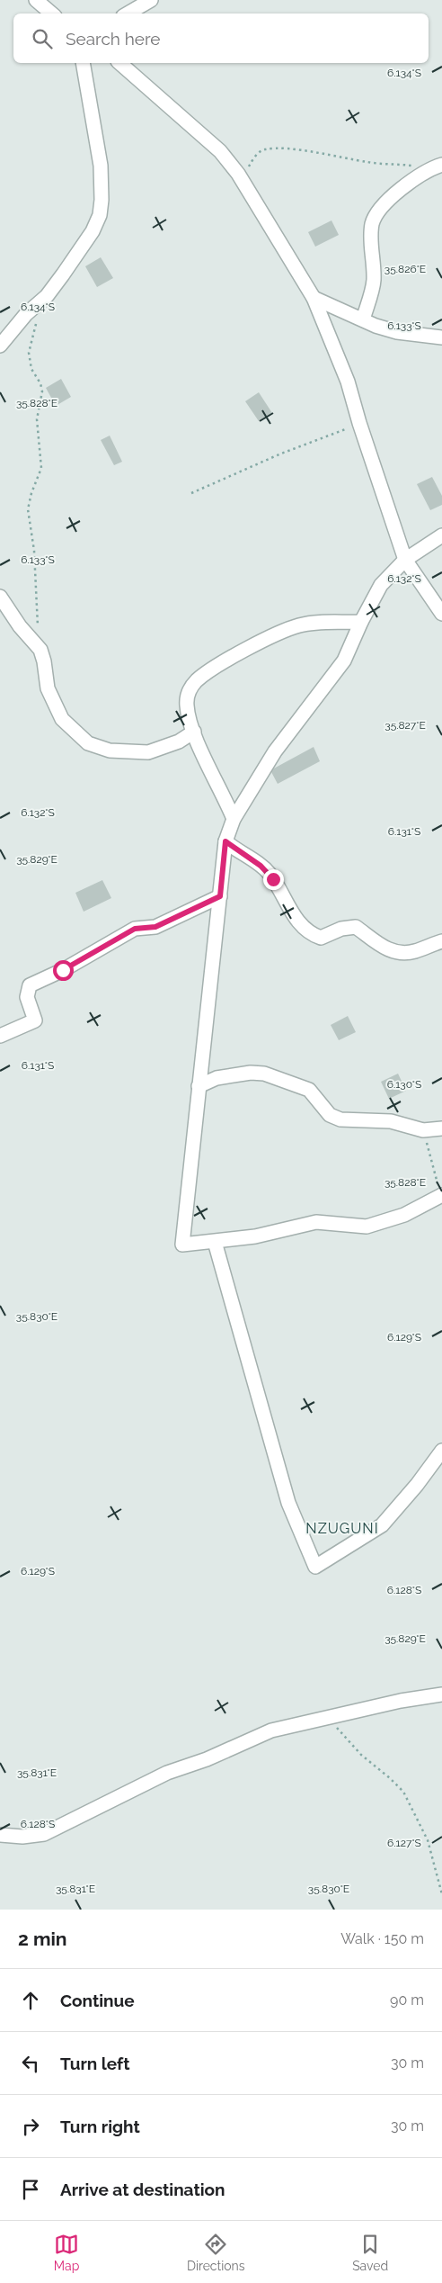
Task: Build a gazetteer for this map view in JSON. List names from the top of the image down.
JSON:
{
  "districts": ["NZUGUNI"],
  "page": {
    "search": "Search here",
    "heading": ["2 min", "Walk · 150 m"],
    "list": [
      ["Continue", "90 m"],
      ["Turn left", "30 m"],
      ["Turn right", "30 m"],
      "Arrive at destination"
    ],
    "nav": ["Map", "Directions", "Saved"]
  },
  "coordinates": [
    "6.134°S",
    "35.826°E",
    "6.133°S",
    "35.828°E",
    "6.132°S",
    "35.827°E",
    "6.131°S",
    "35.829°E",
    "6.130°S",
    "35.830°E",
    "6.129°S",
    "6.128°S",
    "35.831°E",
    "6.127°S"
  ]
}
